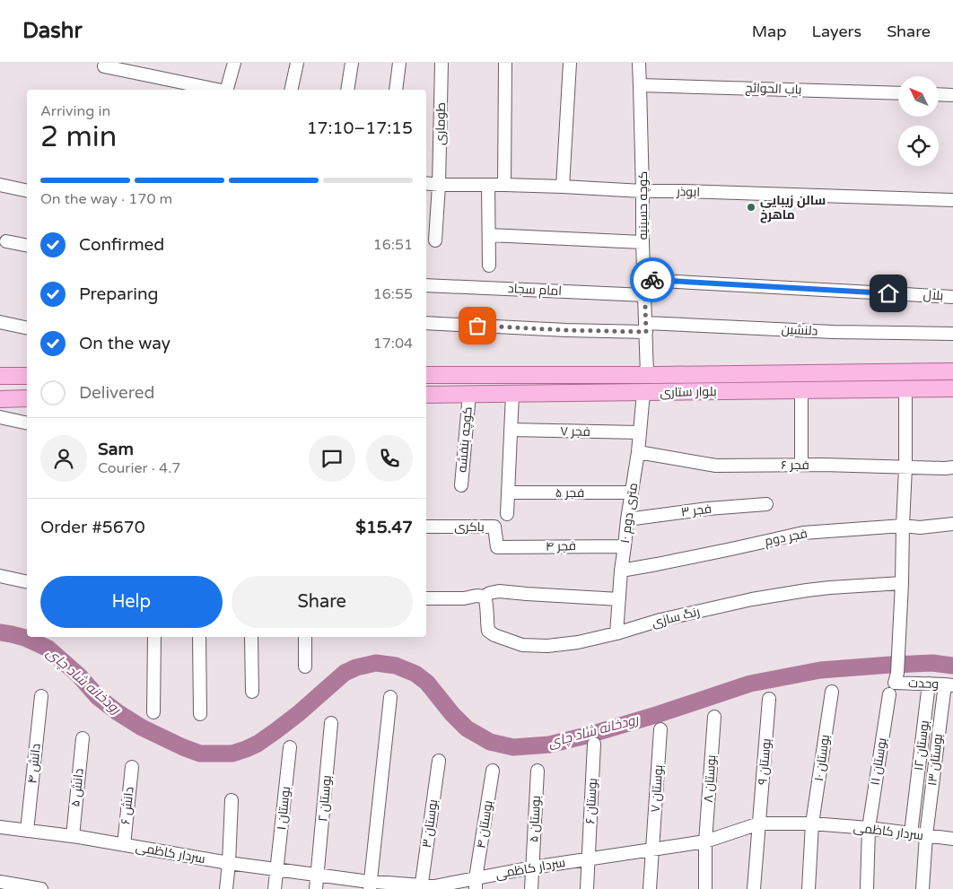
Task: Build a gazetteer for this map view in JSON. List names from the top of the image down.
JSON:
{
  "streets": {
    "main road": ["بلوار ستاری"],
    "street": [
      "باب الحوائج",
      "طوماری",
      "ابوذر",
      "کوچه حسینیه",
      "امام سجاد",
      "بلال",
      "دلنشین",
      "فجر ۷",
      "کوچه بنفشه",
      "فجر ۶",
      "فجر ۵",
      "فجر ۳",
      "۱۰ متری دوم",
      "باکری",
      "فجر دوم",
      "فجر ۴",
      "رنگ سازی",
      "وحدت",
      "بوستان ۱۲",
      "بوستان ۱۰",
      "بوستان ۱۳",
      "بوستان ۹",
      "بوستان ۱۱",
      "دانش ۴",
      "بوستان ۸",
      "دانش ۵",
      "بوستان ۷",
      "بوستان ۲",
      "بوستان ۶",
      "دانش ۶",
      "بوستان ۱",
      "بوستان ۵",
      "بوستان ۳",
      "بوستان ۴",
      "سردار کاظمی"
    ]
  },
  "crossings": [
    ["باب الحوائج", "کوچه حسینیه"],
    ["طوماری", "ابوذر"],
    ["ابوذر", "کوچه حسینیه"],
    ["کوچه حسینیه", "امام سجاد"],
    ["کوچه حسینیه", "بلال"],
    ["کوچه حسینیه", "دلنشین"],
    ["کوچه حسینیه", "بلوار ستاری"],
    ["بلوار ستاری", "کوچه بنفشه"],
    ["بلوار ستاری", "۱۰ متری دوم"],
    ["فجر ۷", "۱۰ متری دوم"],
    ["فجر ۶", "۱۰ متری دوم"],
    ["فجر ۵", "۱۰ متری دوم"],
    ["فجر ۳", "۱۰ متری دوم"],
    ["۱۰ متری دوم", "فجر دوم"],
    ["۱۰ متری دوم", "فجر ۴"],
    ["۱۰ متری دوم", "رنگ سازی"],
    ["باکری", "فجر ۴"],
    ["رنگ سازی", "وحدت"],
    ["وحدت", "بوستان ۱۲"],
    ["وحدت", "بوستان ۱۳"],
    ["بوستان ۱۲", "سردار کاظمی"],
    ["بوستان ۱۰", "سردار کاظمی"],
    ["بوستان ۱۳", "سردار کاظمی"],
    ["بوستان ۹", "سردار کاظمی"],
    ["بوستان ۱۱", "سردار کاظمی"],
    ["دانش ۴", "سردار کاظمی"],
    ["بوستان ۸", "سردار کاظمی"],
    ["دانش ۵", "سردار کاظمی"],
    ["بوستان ۷", "سردار کاظمی"],
    ["بوستان ۲", "سردار کاظمی"],
    ["بوستان ۶", "سردار کاظمی"],
    ["دانش ۶", "سردار کاظمی"],
    ["بوستان ۱", "سردار کاظمی"],
    ["بوستان ۵", "سردار کاظمی"],
    ["بوستان ۳", "سردار کاظمی"],
    ["بوستان ۴", "سردار کاظمی"]
  ],
  "water": ["رودخانه شاد چای"],
  "places": ["سالن زیبایی ماهرخ"],
  "north": "top left",
  "page": {
    "header": "Dashr",
    "nav": ["Map", "Layers", "Share"],
    "heading": ["2 min", "Arriving in", "17:10–17:15"],
    "panel": [
      "Sam",
      "Courier · 4.7",
      "Order #5670",
      "$15.47"
    ],
    "bar": "On the way · 170 m",
    "list": [
      ["Confirmed", "16:51"],
      ["Preparing", "16:55"],
      ["On the way", "17:04"],
      "Delivered"
    ],
    "buttons": ["Help", "Share"]
  }
}
